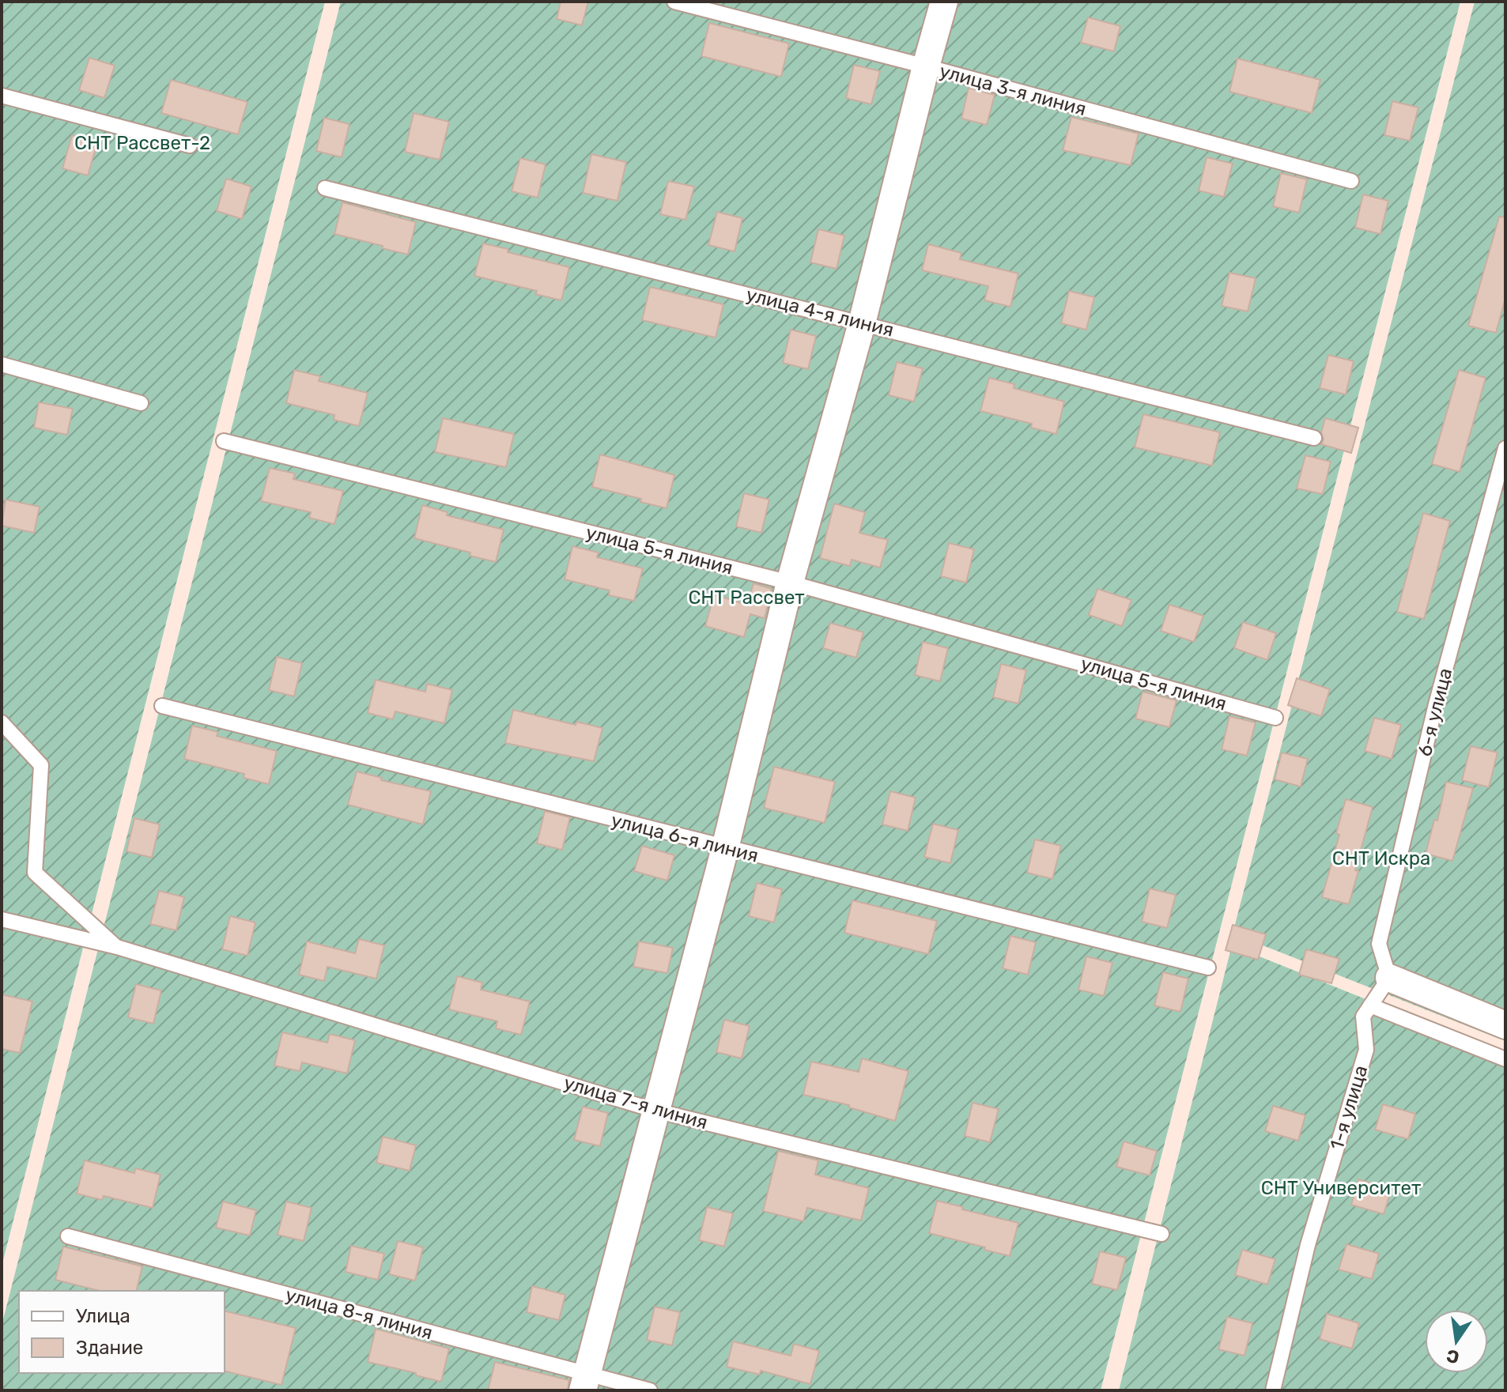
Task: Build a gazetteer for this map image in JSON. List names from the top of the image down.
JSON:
{
  "streets": {
    "lane": [
      "улица 3-я линия",
      "улица 4-я линия",
      "улица 5-я линия",
      "6-я улица",
      "улица 6-я линия",
      "улица 7-я линия",
      "1-я улица",
      "улица 8-я линия"
    ]
  },
  "crossings": [
    ["6-я улица", "1-я улица"]
  ],
  "parks": [
    "СНТ Рассвет-2",
    "СНТ Рассвет",
    "СНТ Искра",
    "СНТ Университет"
  ],
  "legend": ["Улица", "Здание"],
  "north": "bottom"
}
